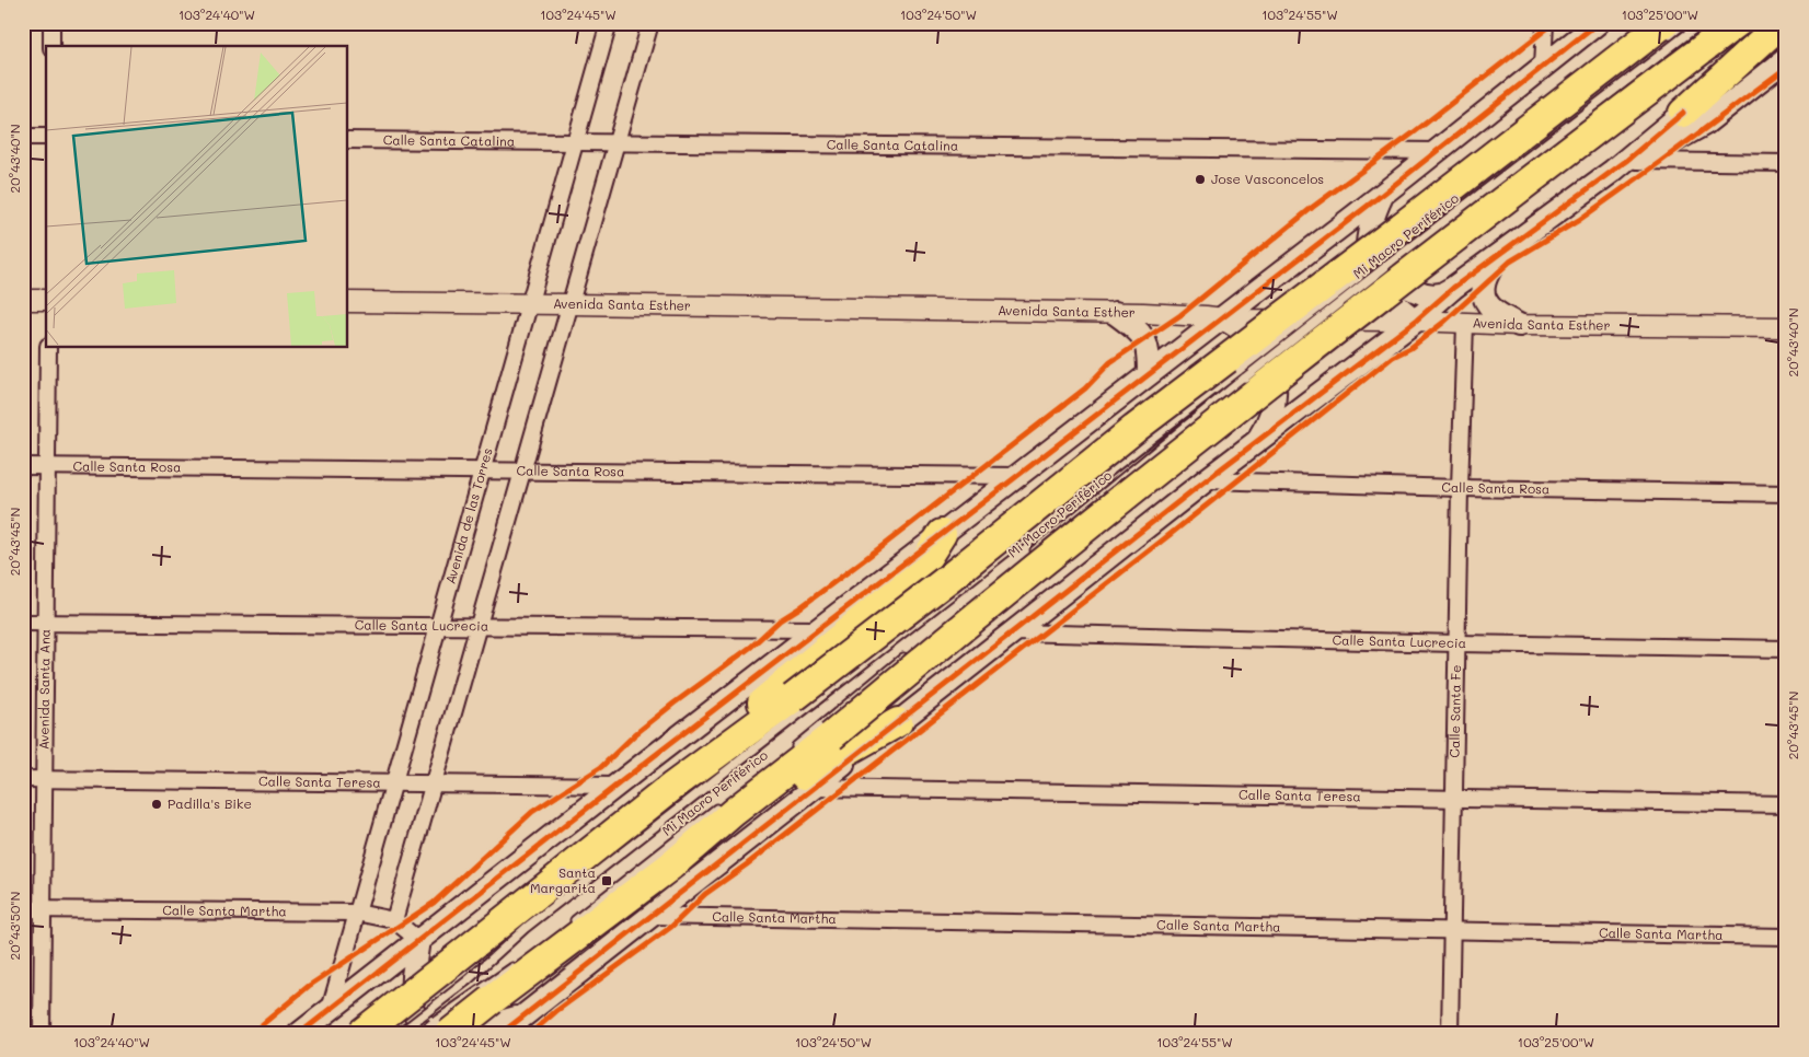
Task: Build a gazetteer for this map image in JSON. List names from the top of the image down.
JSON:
{
  "streets": {
    "street": [
      "Calle Santa Catalina",
      "Avenida Santa Esther",
      "Calle Santa Rosa",
      "Avenida de las Torres",
      "Calle Santa Lucrecia",
      "Avenida Santa Ana",
      "Calle Santa Fe",
      "Calle Santa Teresa",
      "Calle Santa Martha"
    ],
    "lane": ["Mi Macro Periférico"]
  },
  "crossings": [
    ["Calle Santa Catalina", "Avenida de las Torres"],
    ["Avenida Santa Esther", "Avenida de las Torres"],
    ["Avenida Santa Esther", "Calle Santa Fe"],
    ["Calle Santa Rosa", "Avenida de las Torres"],
    ["Calle Santa Rosa", "Avenida Santa Ana"],
    ["Calle Santa Rosa", "Calle Santa Fe"],
    ["Avenida de las Torres", "Calle Santa Lucrecia"],
    ["Avenida de las Torres", "Calle Santa Teresa"],
    ["Avenida de las Torres", "Calle Santa Martha"],
    ["Calle Santa Lucrecia", "Avenida Santa Ana"],
    ["Calle Santa Lucrecia", "Calle Santa Fe"],
    ["Avenida Santa Ana", "Calle Santa Teresa"],
    ["Avenida Santa Ana", "Calle Santa Martha"],
    ["Calle Santa Fe", "Calle Santa Teresa"],
    ["Calle Santa Fe", "Calle Santa Martha"]
  ],
  "places": {
    "other": ["Jose Vasconcelos", "Padilla's Bike"],
    "transit": ["Santa Margarita"]
  },
  "coordinates": [
    "103°24'40\"W",
    "103°24'45\"W",
    "103°24'50\"W",
    "103°24'55\"W",
    "103°25'00\"W",
    "20°43'40\"N",
    "20°43'45\"N",
    "20°43'50\"N"
  ]
}
